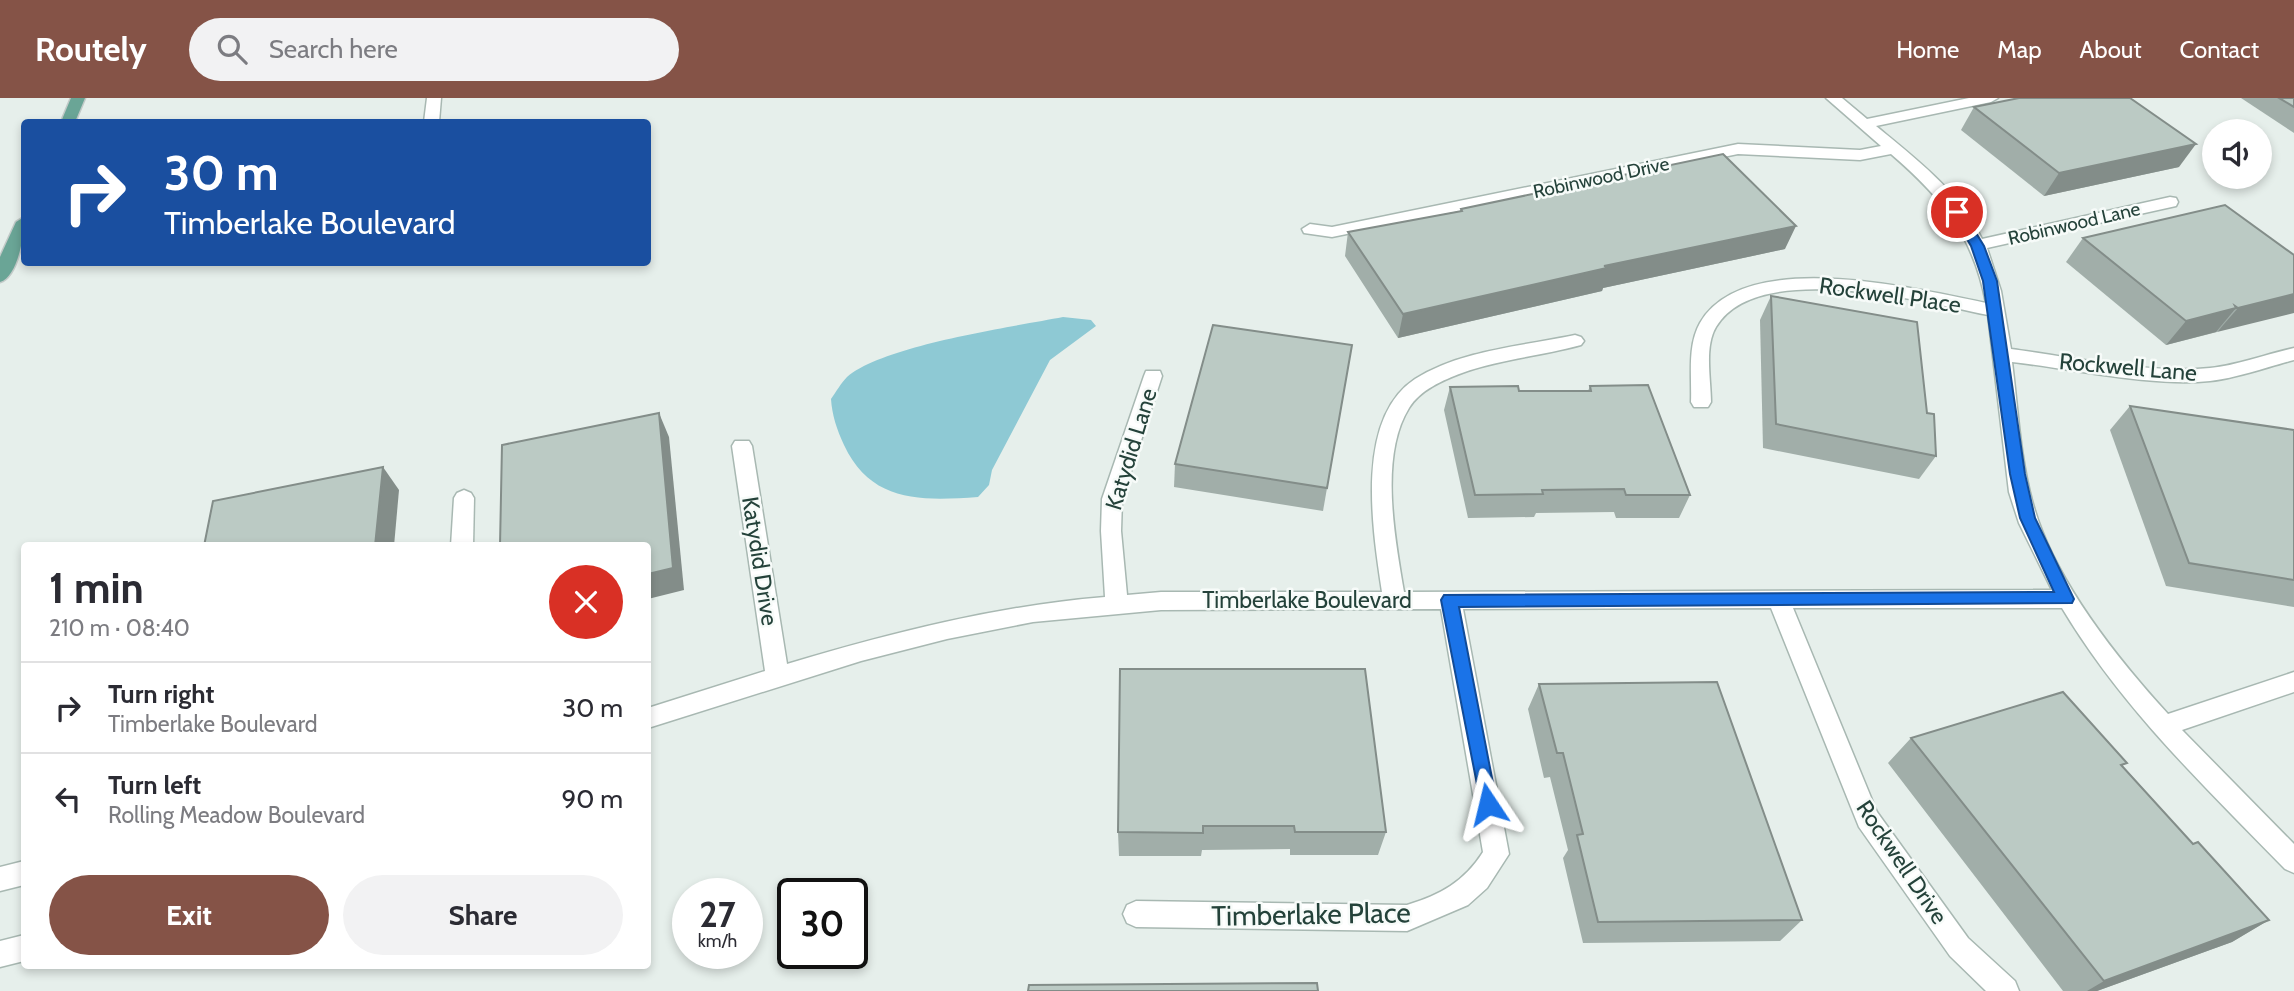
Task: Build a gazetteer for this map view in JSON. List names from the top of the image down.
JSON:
{
  "streets": {
    "street": [
      "Robinwood Drive",
      "Robinwood Lane",
      "Rockwell Place",
      "Rockwell Lane",
      "Katydid Lane",
      "Katydid Drive",
      "Timberlake Boulevard",
      "Rockwell Drive",
      "Timberlake Place"
    ]
  },
  "crossings": [
    ["Katydid Lane", "Timberlake Boulevard"],
    ["Katydid Drive", "Timberlake Boulevard"],
    ["Timberlake Boulevard", "Rockwell Drive"],
    ["Timberlake Boulevard", "Timberlake Place"]
  ],
  "page": {
    "header": "Routely",
    "search": "Search here",
    "nav": [
      "Home",
      "Map",
      "About",
      "Contact"
    ],
    "turn": ["30 m", "Timberlake Boulevard"],
    "heading": ["1 min", "210 m · 08:40"],
    "list": [
      {
        "name": "Turn right",
        "note": "Timberlake Boulevard",
        "value": "30 m"
      },
      {
        "name": "Turn left",
        "note": "Rolling Meadow Boulevard",
        "value": "90 m"
      }
    ],
    "buttons": ["Exit", "Share"],
    "speed": "27 km/h",
    "limit": "30"
  }
}
